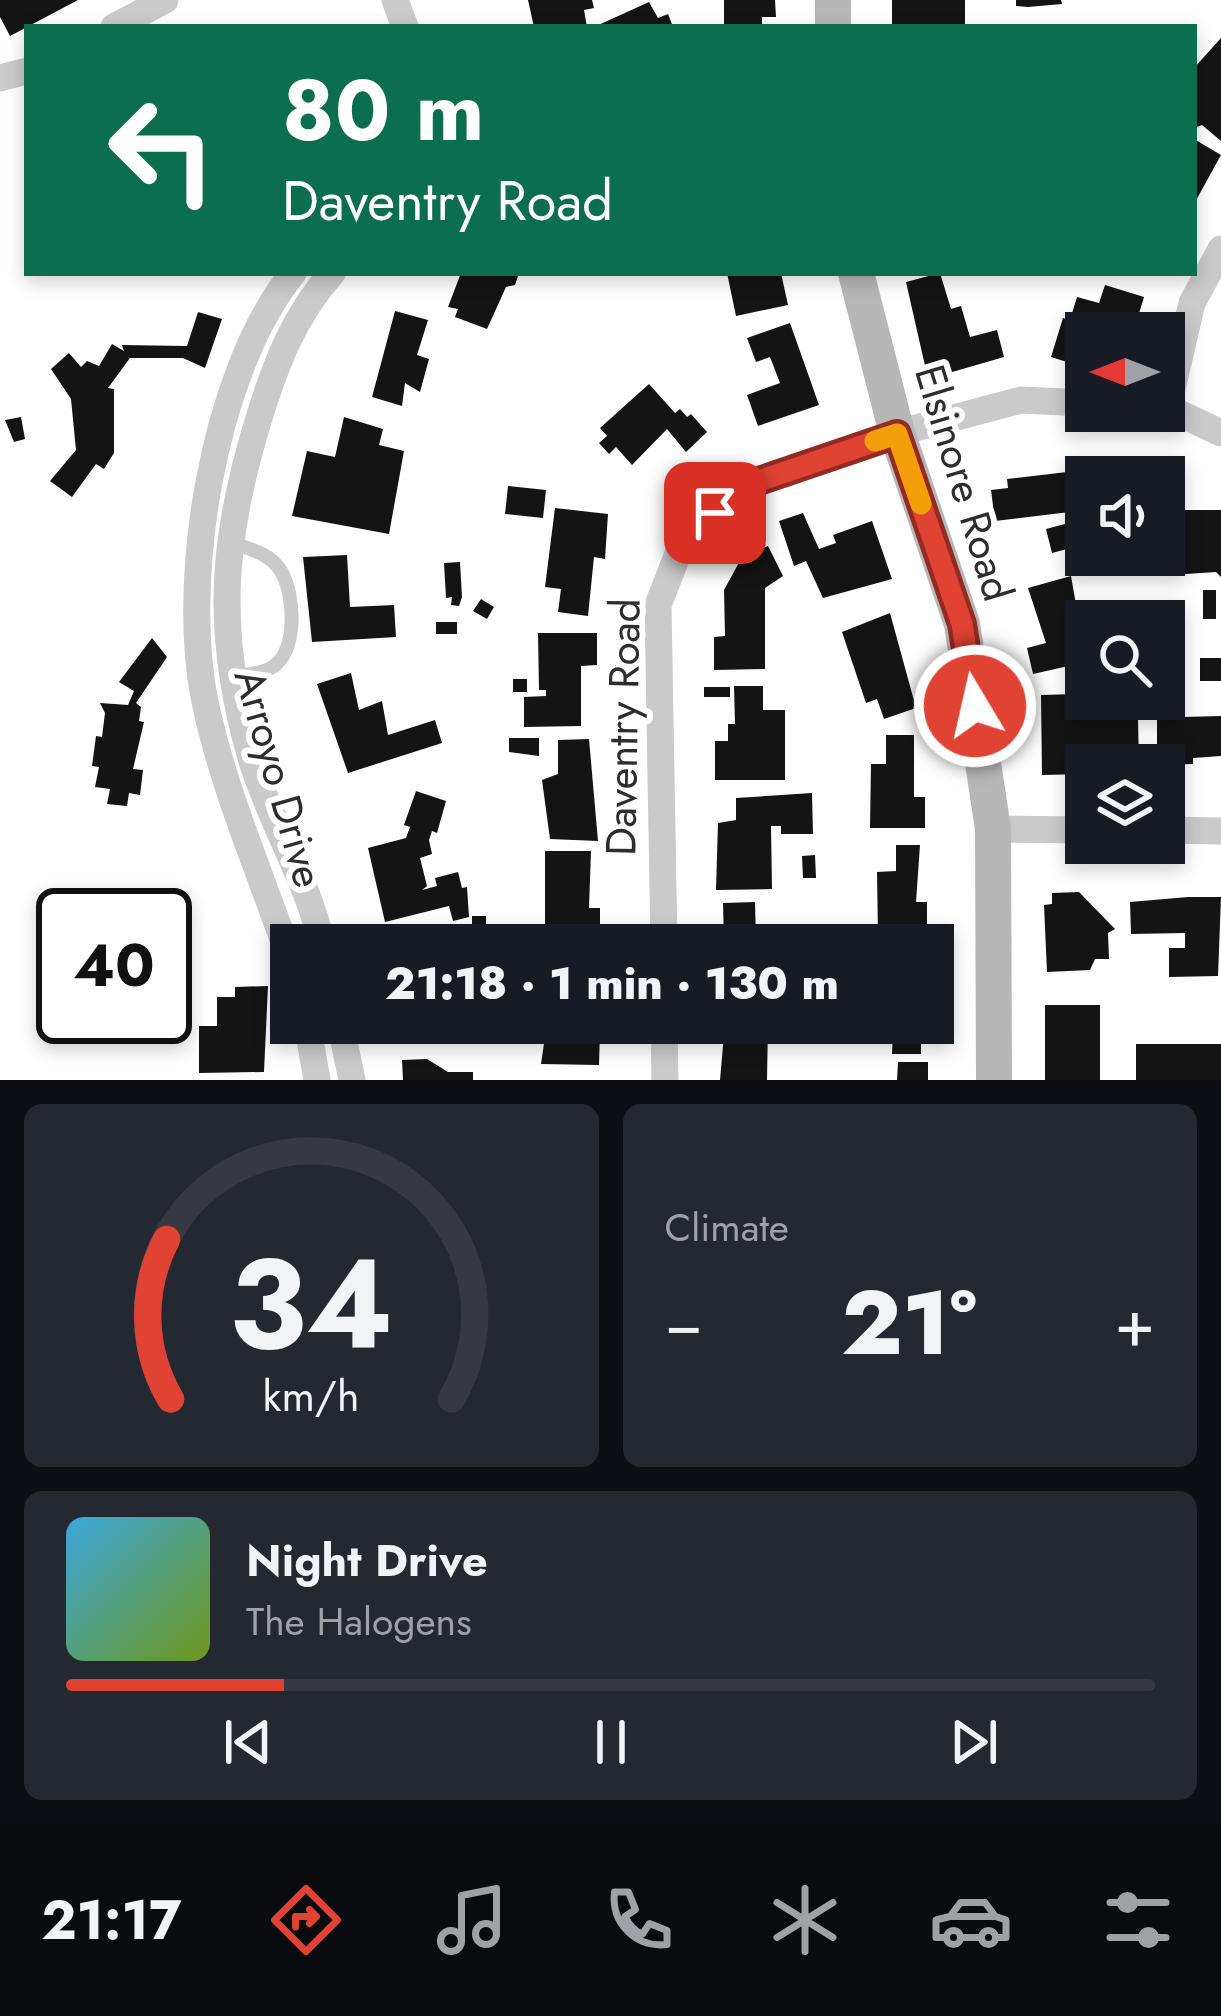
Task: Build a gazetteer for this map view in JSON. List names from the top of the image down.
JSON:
{
  "streets": {
    "street": ["Elsinore Road", "Daventry Road", "Arroyo Drive"]
  },
  "crossings": [
    ["Elsinore Road", "Daventry Road"]
  ],
  "north": "left",
  "page": {
    "turn": ["80 m", "Daventry Road"],
    "limit": "40",
    "trip": "21:18 · 1 min · 130 m",
    "tile": "Climate",
    "heat": ["−", "21°", "+"],
    "song": ["Night Drive", "The Halogens"],
    "tabs": "21:17",
    "gauge": ["34", "km/h"]
  }
}
